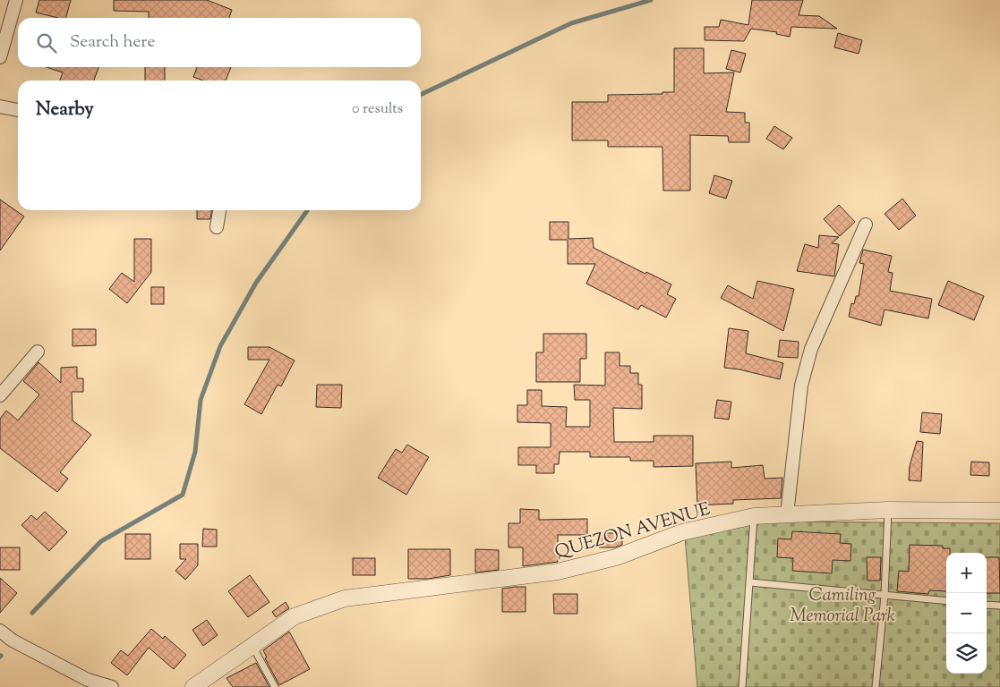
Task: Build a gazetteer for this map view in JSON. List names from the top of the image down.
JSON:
{
  "streets": {
    "street": ["QUEZON AVENUE"]
  },
  "parks": ["Camiling Memorial Park"],
  "page": {
    "search": "Search here",
    "heading": ["Nearby", "0 results"],
    "map_buttons": ["+", "−"]
  }
}
